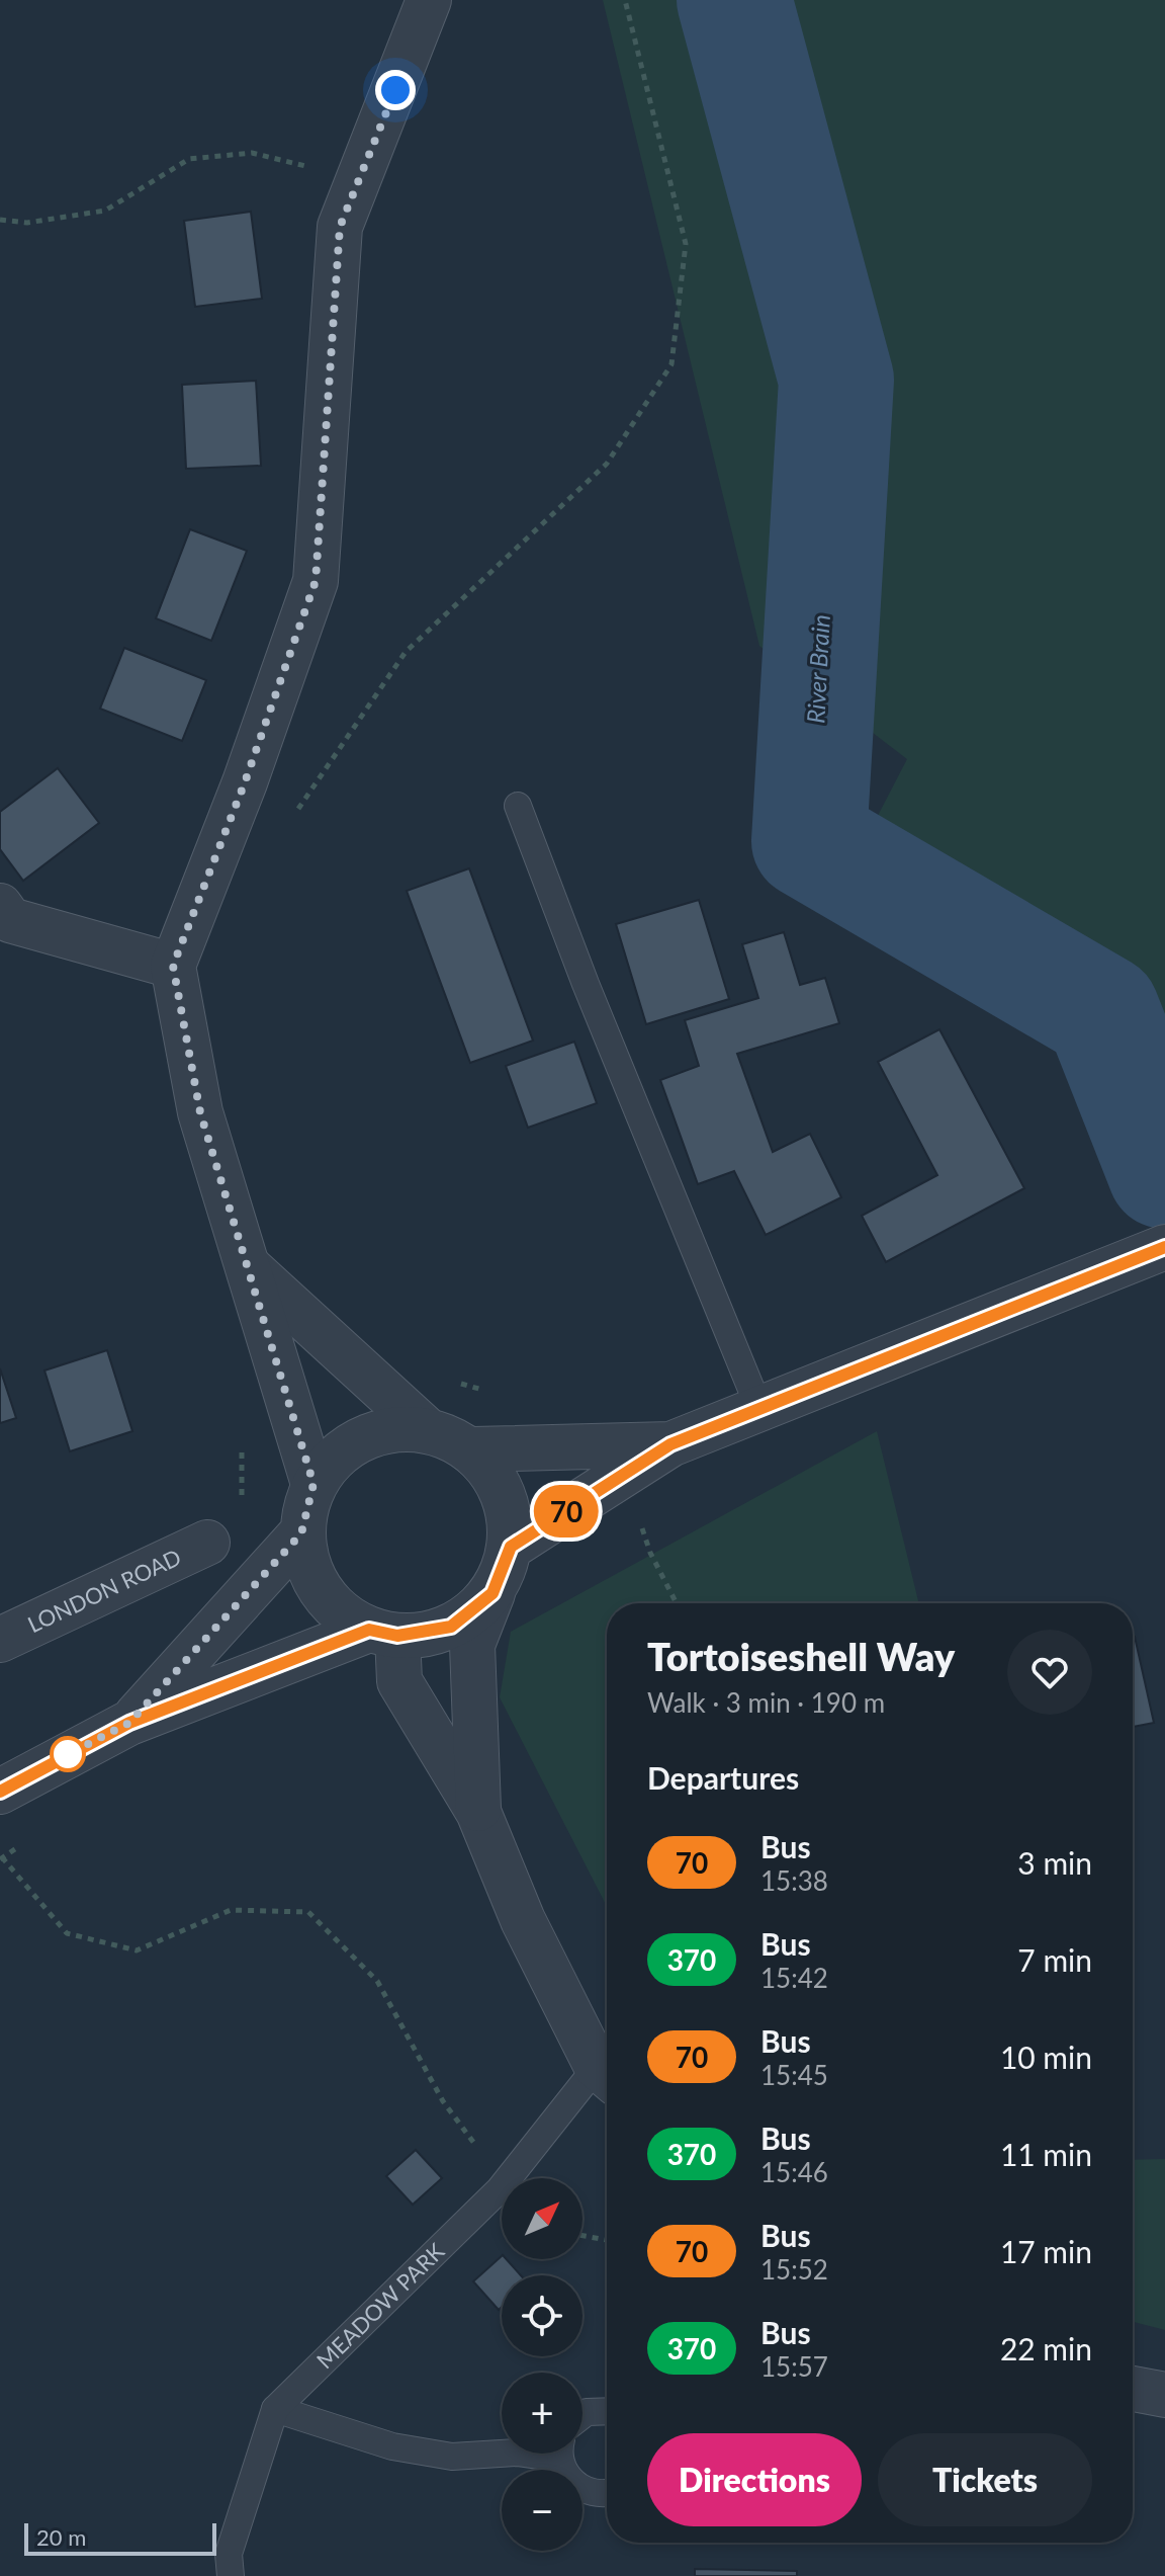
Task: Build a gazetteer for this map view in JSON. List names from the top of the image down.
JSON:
{
  "streets": {
    "street": ["LONDON ROAD"],
    "lane": ["MEADOW PARK"]
  },
  "water": ["River Brain"],
  "lines": ["bus line 70"],
  "scale_bar": "20 m",
  "north": "top right",
  "page": {
    "on_map": "70",
    "heading": [
      ["Tortoiseshell Way", "Walk · 3 min · 190 m"],
      "Departures"
    ],
    "list": [
      {
        "mark": "70",
        "name": "Bus",
        "note": "15:38",
        "value": "3 min"
      },
      {
        "mark": "370",
        "name": "Bus",
        "note": "15:42",
        "value": "7 min"
      },
      {
        "mark": "70",
        "name": "Bus",
        "note": "15:45",
        "value": "10 min"
      },
      {
        "mark": "370",
        "name": "Bus",
        "note": "15:46",
        "value": "11 min"
      },
      {
        "mark": "70",
        "name": "Bus",
        "note": "15:52",
        "value": "17 min"
      },
      {
        "mark": "370",
        "name": "Bus",
        "note": "15:57",
        "value": "22 min"
      }
    ],
    "map_buttons": ["+", "−"],
    "buttons": ["Directions", "Tickets"],
    "scale": "20 m"
  }
}
